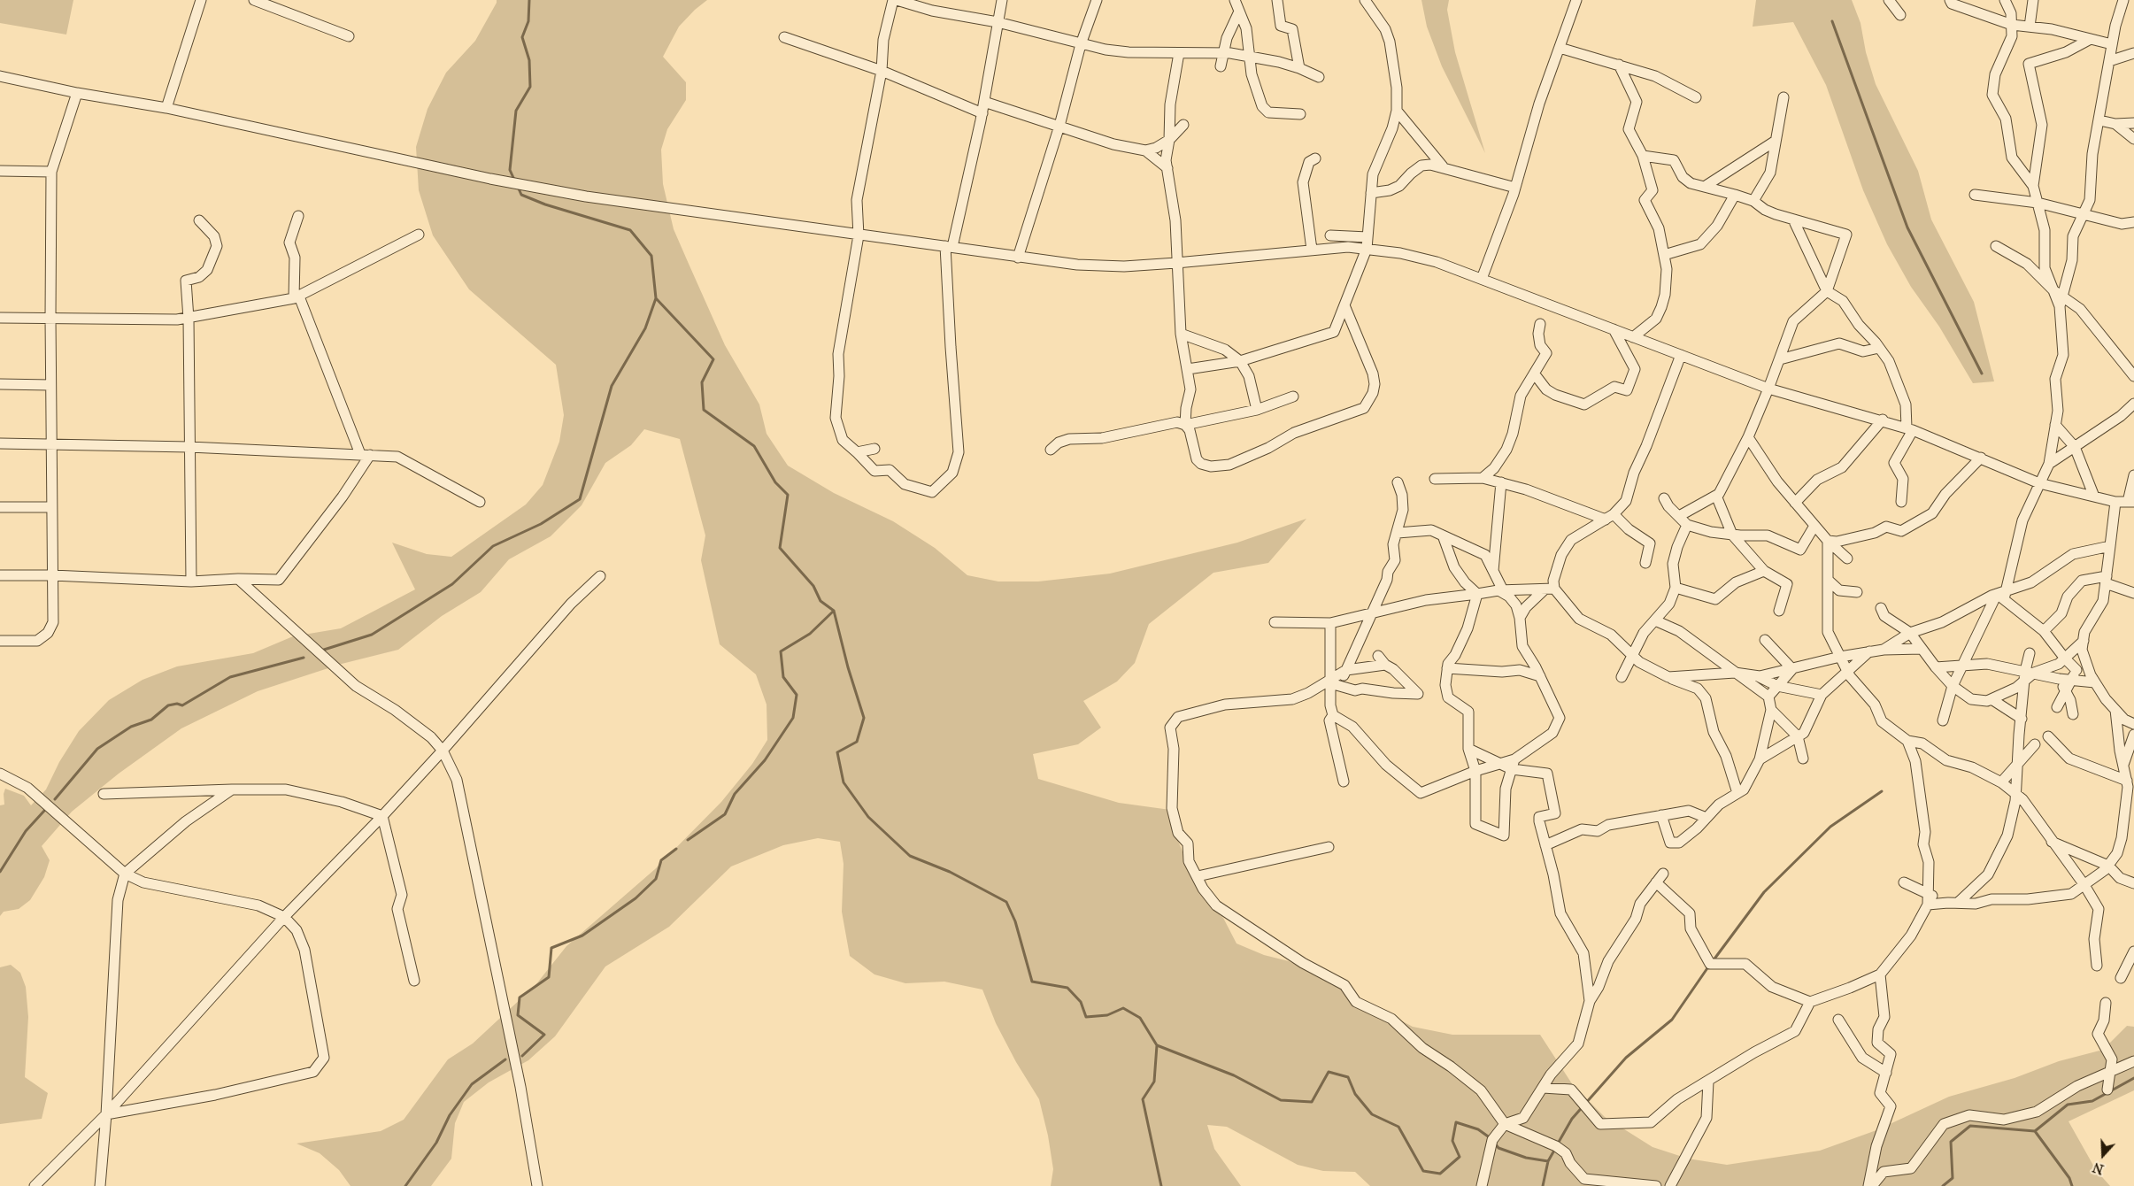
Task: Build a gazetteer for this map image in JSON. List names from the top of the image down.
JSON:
{
  "north": "bottom"
}
